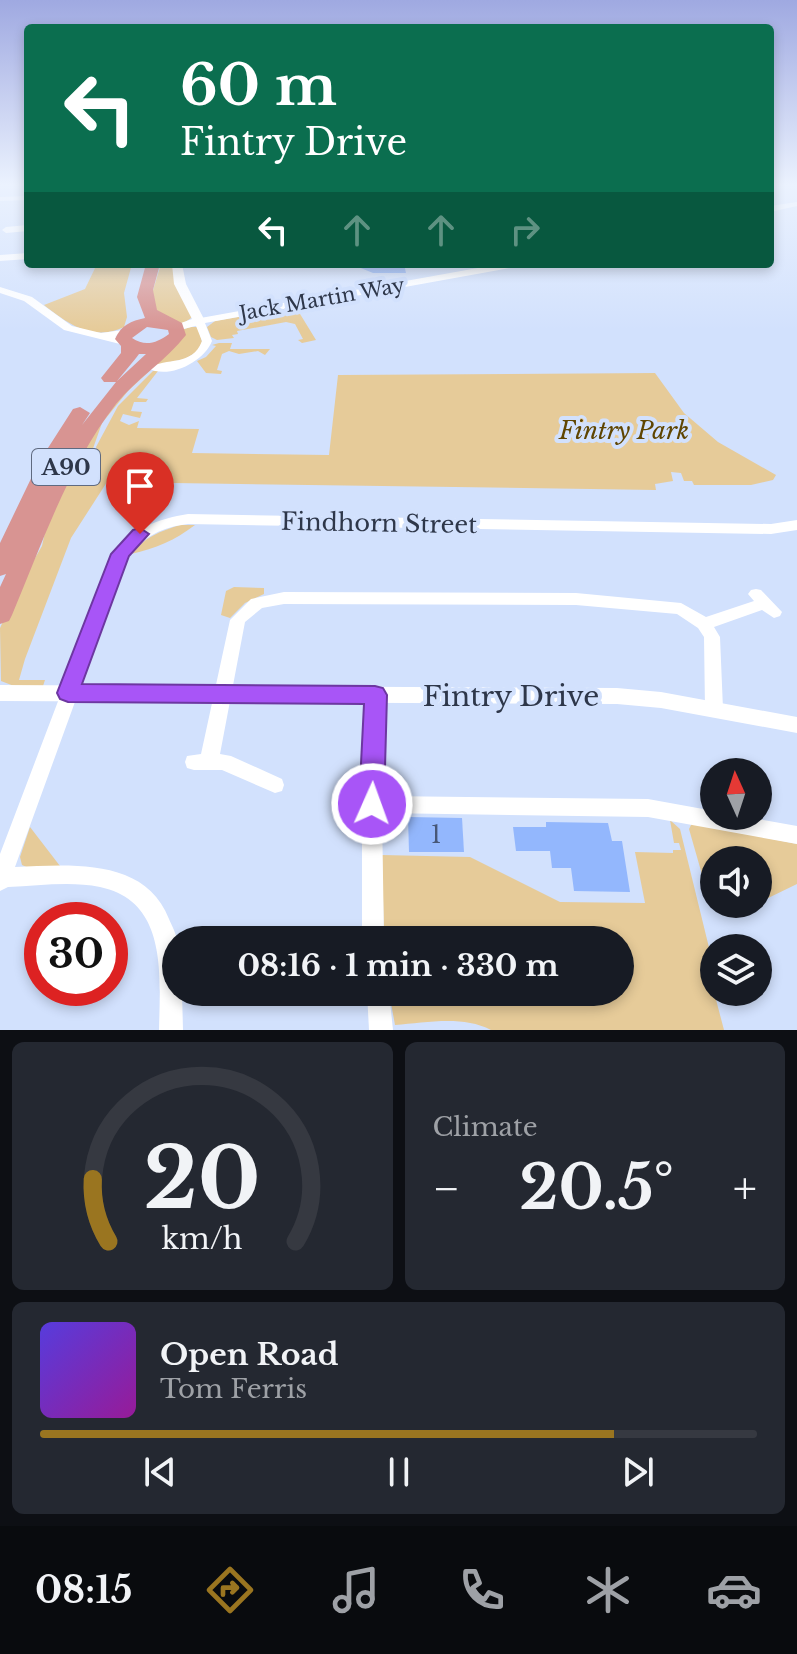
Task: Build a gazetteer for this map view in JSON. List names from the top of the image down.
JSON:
{
  "streets": {
    "highway": ["A90"],
    "street": ["Jack Martin Way", "Findhorn Street", "Fintry Drive"]
  },
  "crossings": [
    ["Jack Martin Way", "A90"],
    ["Findhorn Street", "Fintry Drive"]
  ],
  "parks": ["Fintry Park"],
  "house_numbers": ["1"],
  "north": "top",
  "page": {
    "turn": ["60 m", "Fintry Drive"],
    "limit": "30",
    "trip": "08:16 · 1 min · 330 m",
    "tile": "Climate",
    "heat": ["−", "20.5°", "+"],
    "song": ["Open Road", "Tom Ferris"],
    "tabs": "08:15",
    "gauge": ["20", "km/h"]
  }
}
